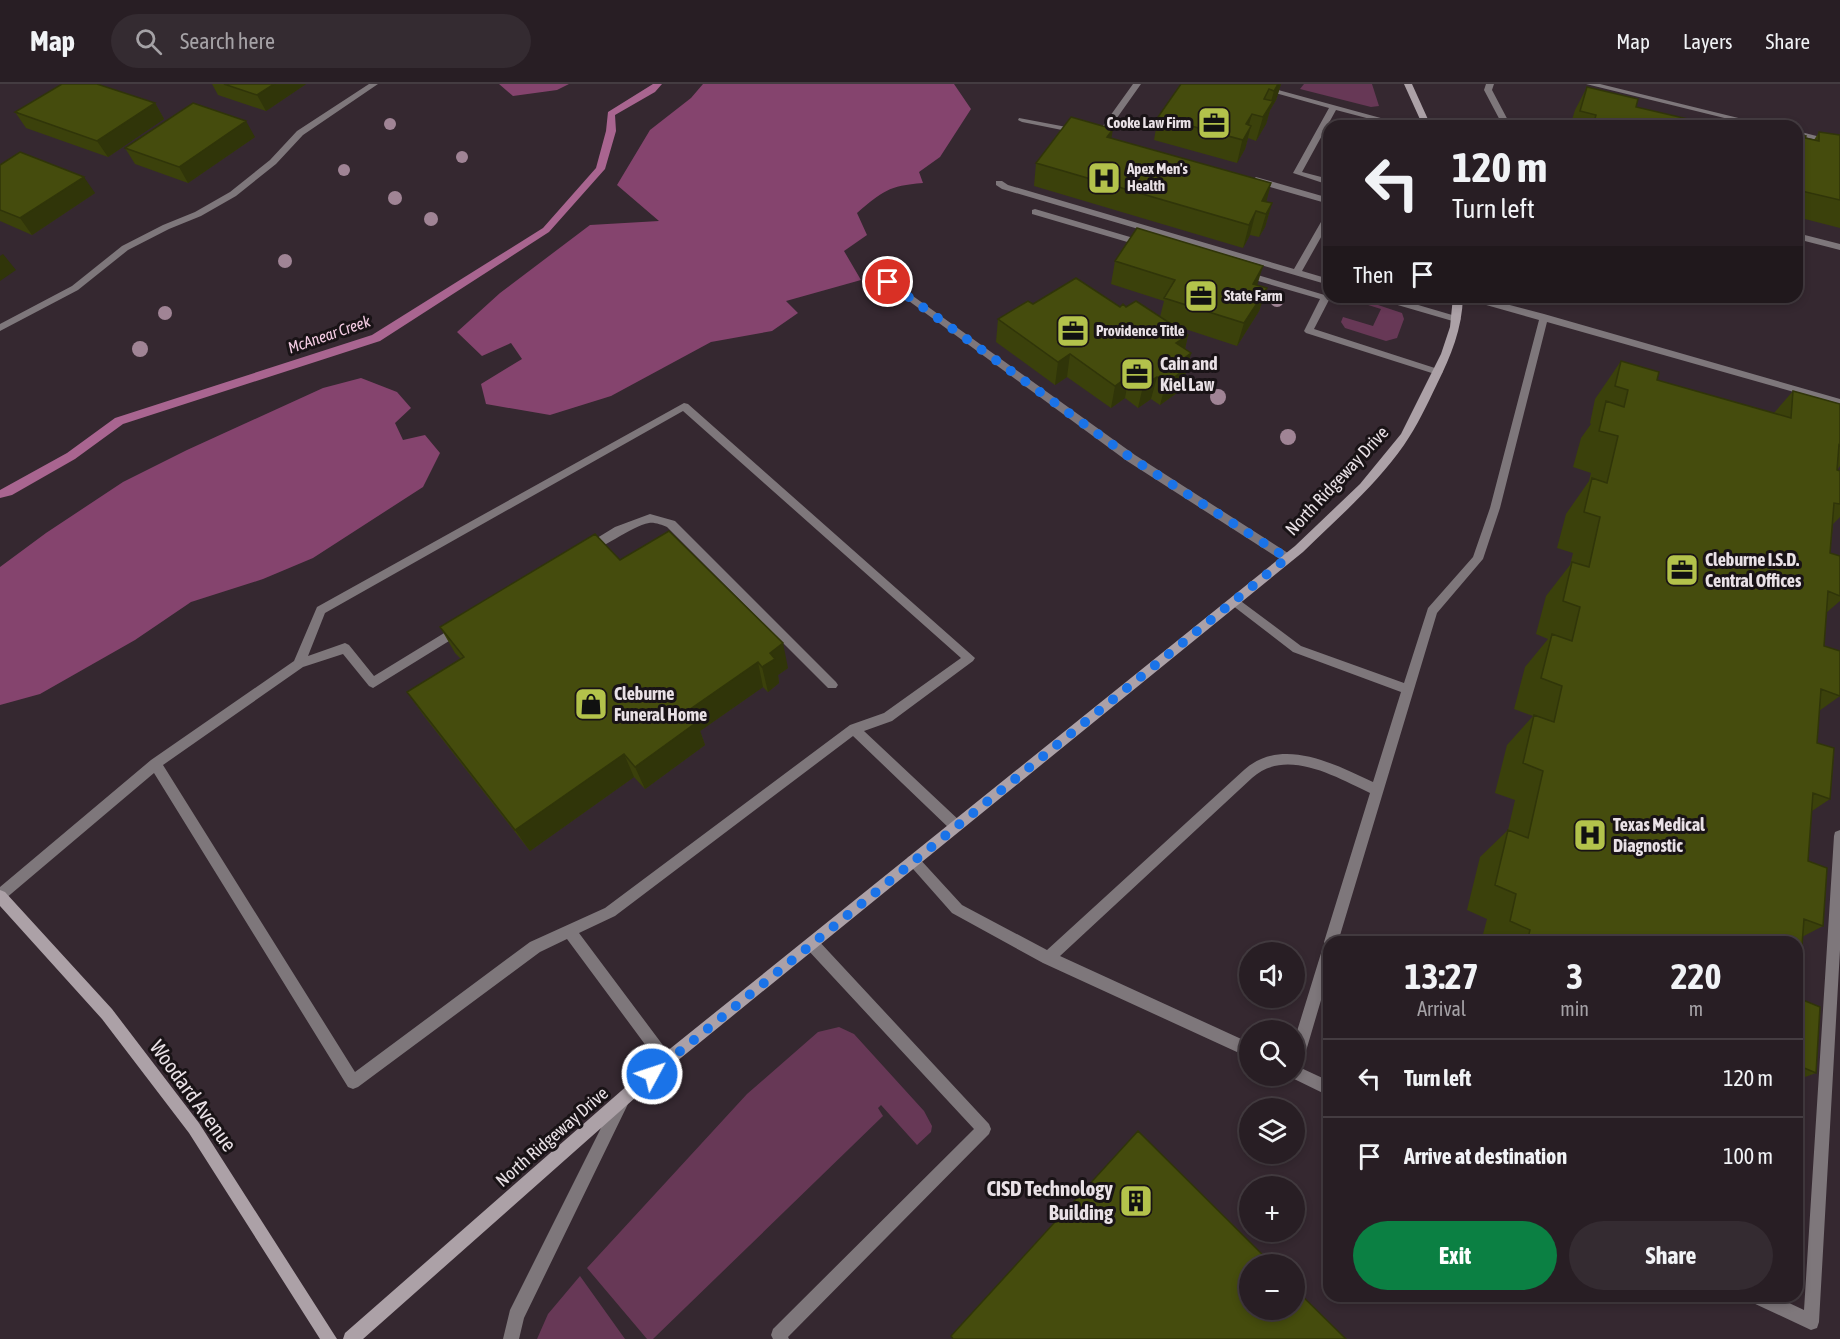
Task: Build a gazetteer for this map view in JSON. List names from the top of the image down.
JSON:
{
  "streets": {
    "street": ["North Ridgeway Drive", "Woodard Avenue"]
  },
  "water": ["McAnear Creek"],
  "places": {
    "office": [
      "Cooke Law Firm",
      "State Farm",
      "Providence Title",
      "Cain and Kiel Law",
      "Cleburne I.S.D. Central Offices"
    ],
    "hospital": ["Apex Men's Health", "Texas Medical Diagnostic"],
    "shop": ["Cleburne Funeral Home"],
    "building": ["CISD Technology Building"]
  },
  "page": {
    "header": "Map",
    "search": "Search here",
    "nav": ["Map", "Layers", "Share"],
    "turn": ["120 m", "Turn left"],
    "then": "Then",
    "eta": [
      "13:27",
      "Arrival",
      "3",
      "min",
      "220",
      "m"
    ],
    "map_buttons": ["+", "−"],
    "list": [
      {
        "name": "Turn left",
        "value": "120 m"
      },
      {
        "name": "Arrive at destination",
        "value": "100 m"
      }
    ],
    "buttons": ["Exit", "Share"]
  }
}
